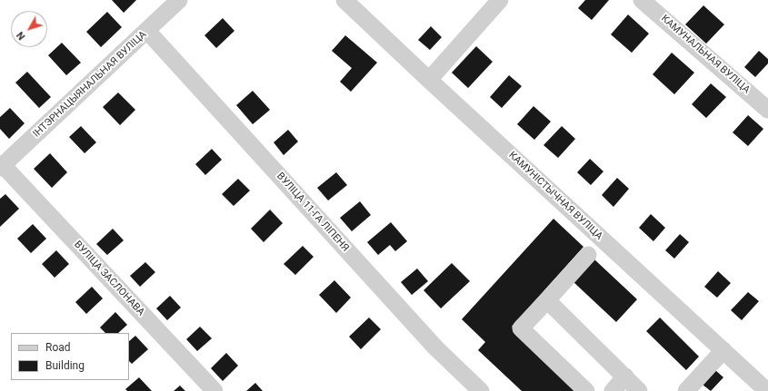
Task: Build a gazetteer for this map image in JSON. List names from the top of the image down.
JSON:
{
  "streets": {
    "street": [
      "КАМУНАЛЬНАЯ ВУЛІЦА",
      "ІНТЭРНАЦЫЯНАЛЬНАЯ ВУЛІЦА",
      "КАМУНІСТЫЧНАЯ ВУЛІЦА",
      "ВУЛІЦА 11-ГА ЛІПЕНЯ",
      "ВУЛІЦА ЗАСЛОНАВА"
    ]
  },
  "crossings": [
    ["ІНТЭРНАЦЫЯНАЛЬНАЯ ВУЛІЦА", "ВУЛІЦА 11-ГА ЛІПЕНЯ"],
    ["ІНТЭРНАЦЫЯНАЛЬНАЯ ВУЛІЦА", "ВУЛІЦА ЗАСЛОНАВА"]
  ],
  "legend": ["Road", "Building"],
  "north": "bottom left"
}
